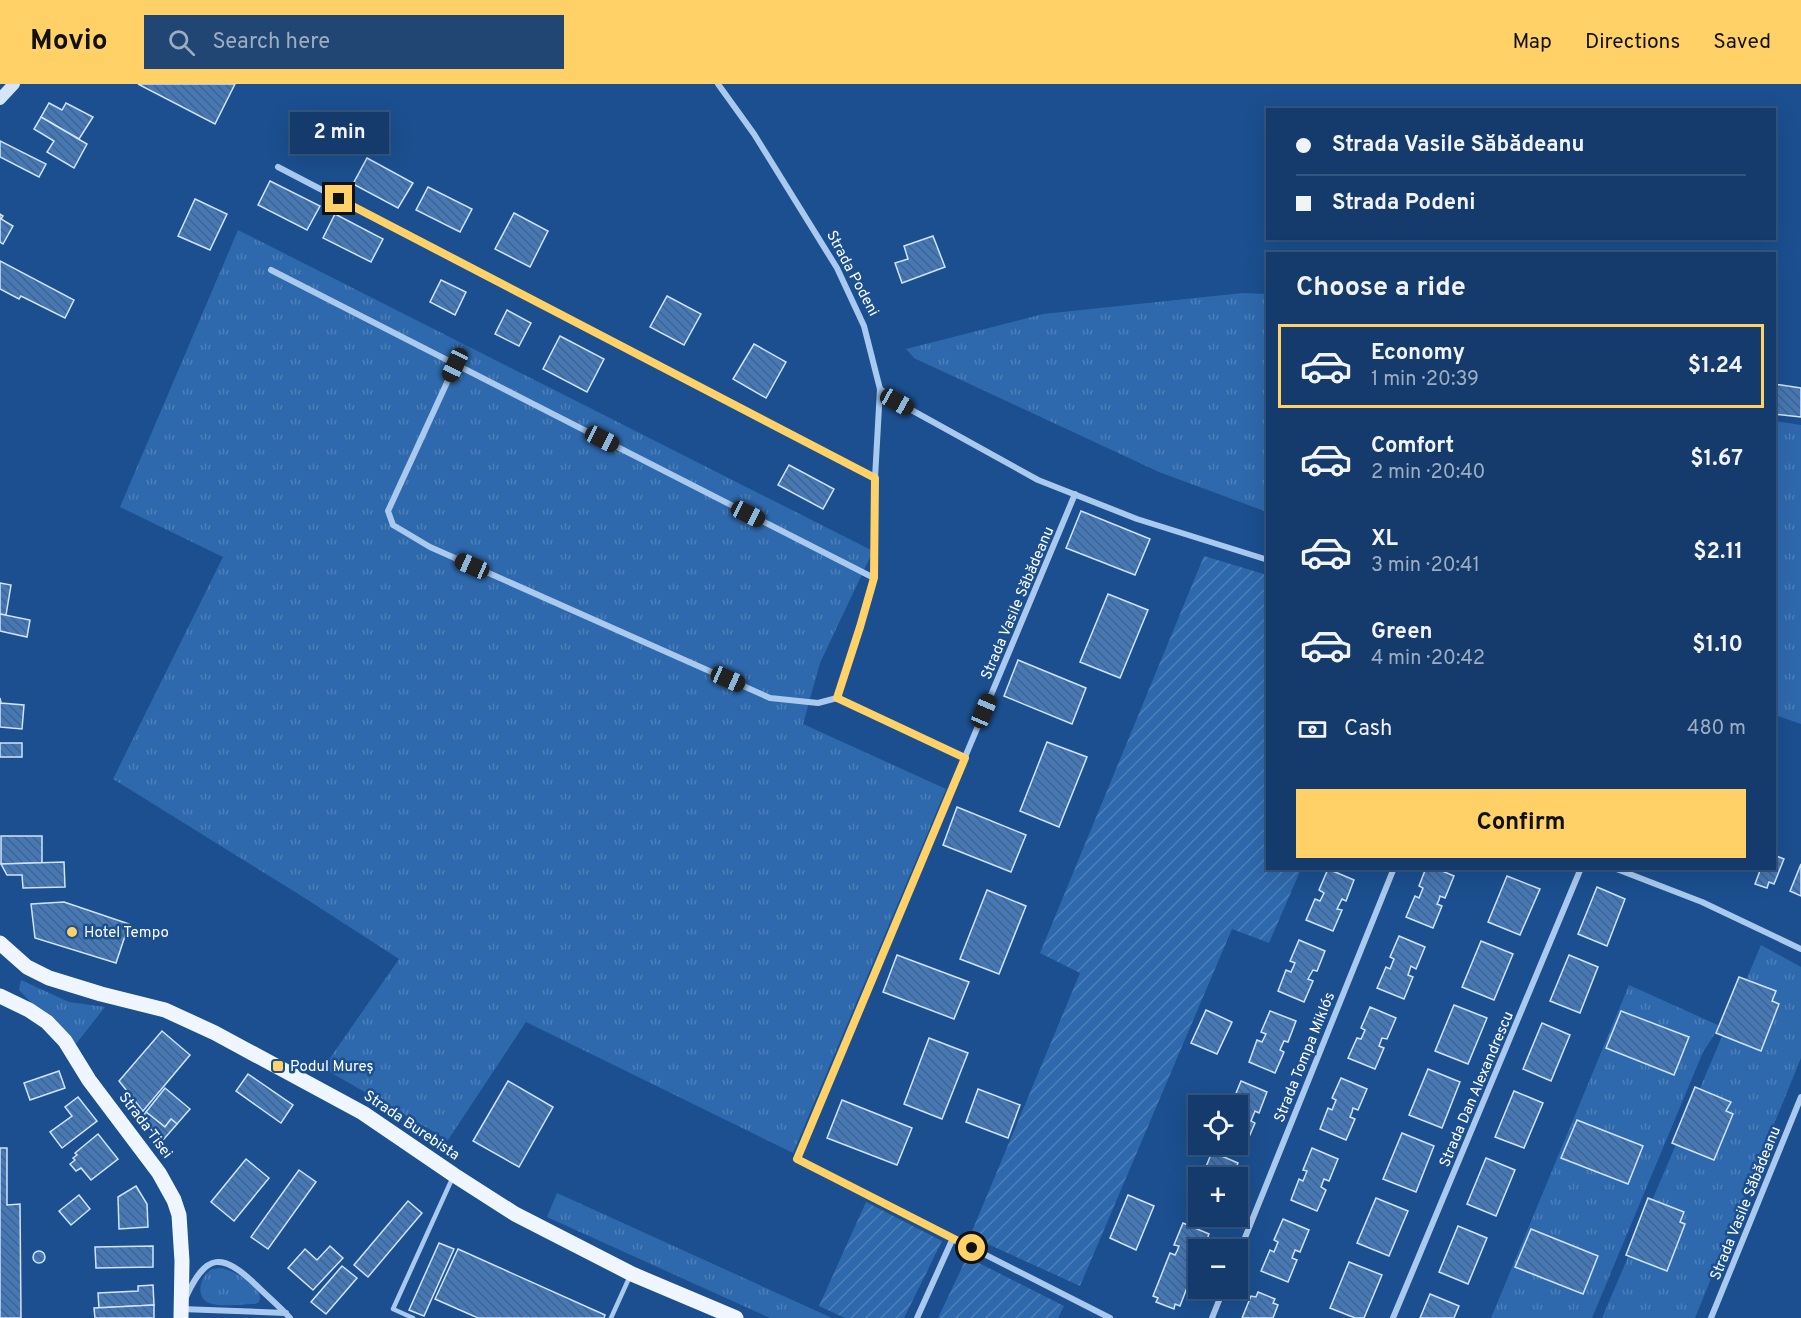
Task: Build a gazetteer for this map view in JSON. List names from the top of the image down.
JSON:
{
  "streets": {
    "main road": ["Strada Tisei", "Strada Burebista"],
    "street": [
      "Strada Podeni",
      "Strada Vasile Săbădeanu",
      "Strada Tompa Miklós",
      "Strada Dan Alexandrescu"
    ]
  },
  "places": {
    "other": ["Hotel Tempo"],
    "transit": ["Podul Mureș"]
  },
  "page": {
    "header": "Movio",
    "search": "Search here",
    "nav": ["Map", "Directions", "Saved"],
    "banner": ["Strada Vasile Săbădeanu", "Strada Podeni"],
    "bubble": "2 min",
    "heading": "Choose a ride",
    "list": [
      {
        "name": "Economy",
        "note": "1 min · 20:39",
        "value": "$1.24"
      },
      {
        "name": "Comfort",
        "note": "2 min · 20:40",
        "value": "$1.67"
      },
      {
        "name": "XL",
        "note": "3 min · 20:41",
        "value": "$2.11"
      },
      {
        "name": "Green",
        "note": "4 min · 20:42",
        "value": "$1.10"
      }
    ],
    "pay": ["Cash", "480 m"],
    "buttons": "Confirm",
    "map_buttons": ["+", "−"]
  }
}
